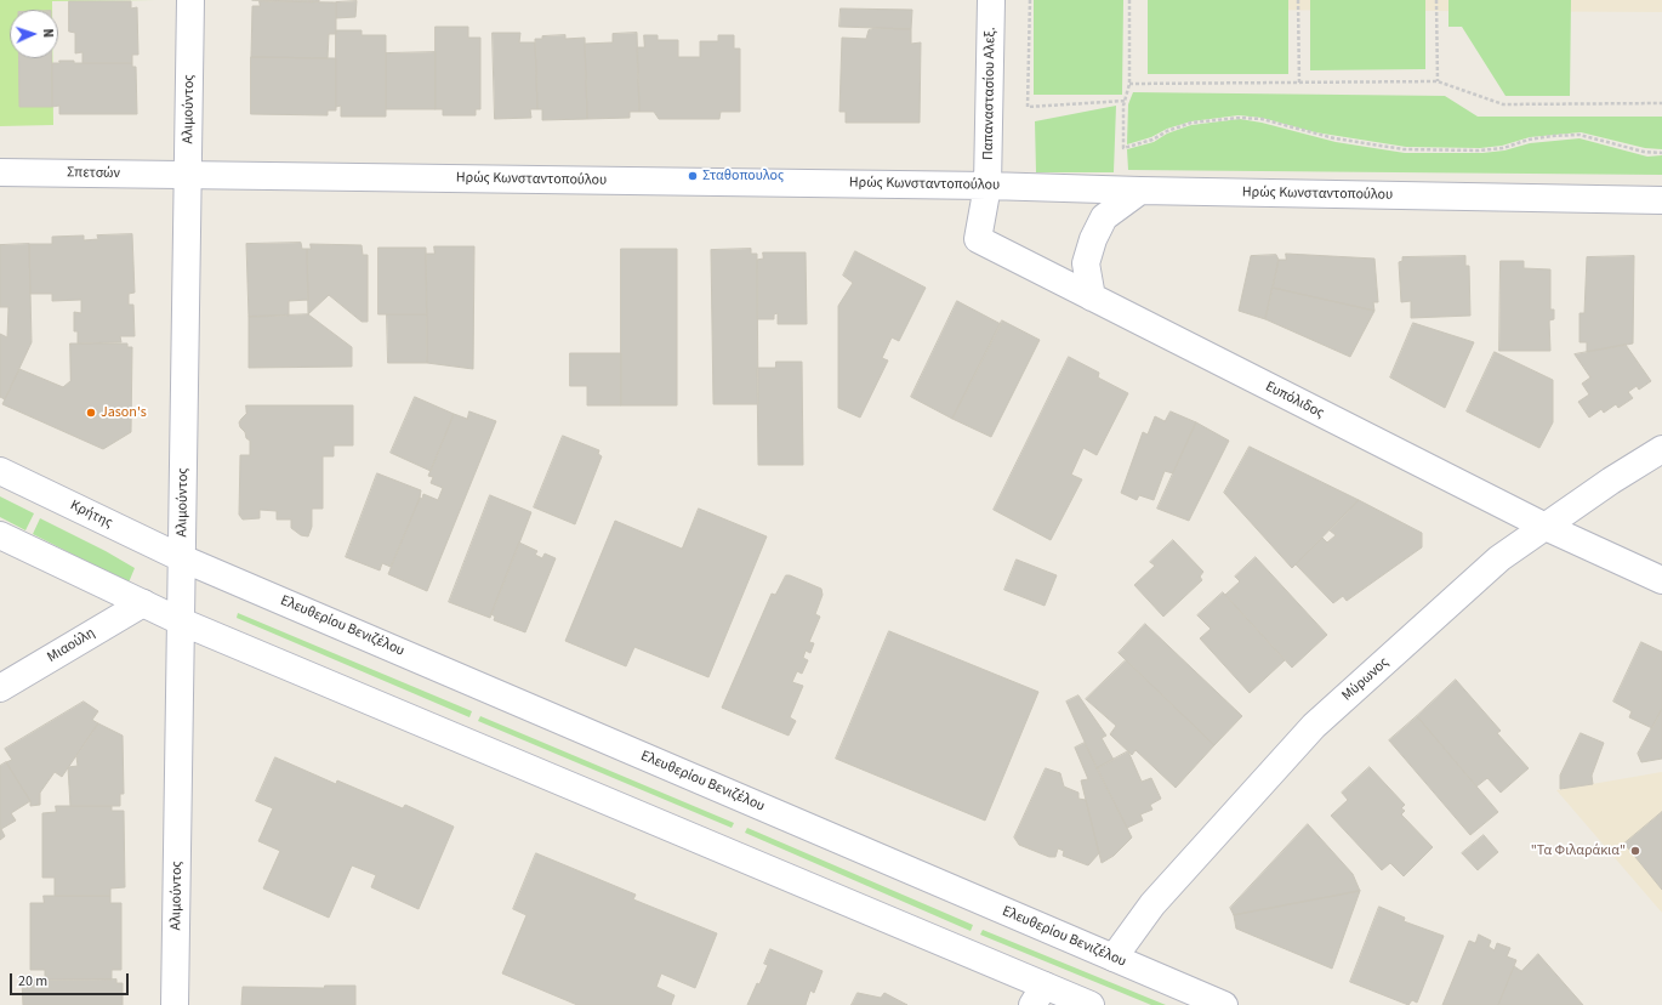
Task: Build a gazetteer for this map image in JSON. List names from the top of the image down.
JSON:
{
  "streets": {
    "street": [
      "Παπαναστασίου Αλεξ.",
      "Αλιμούντος",
      "Σπετσών",
      "Ηρώς Κωνσταντοπούλου",
      "Ευπόλιδος",
      "Κρήτης",
      "Ελευθερίου Βενιζέλου",
      "Μιαούλη",
      "Μύρωνος"
    ]
  },
  "crossings": [
    ["Παπαναστασίου Αλεξ.", "Ηρώς Κωνσταντοπούλου"],
    ["Παπαναστασίου Αλεξ.", "Ευπόλιδος"],
    ["Αλιμούντος", "Σπετσών"],
    ["Αλιμούντος", "Ηρώς Κωνσταντοπούλου"],
    ["Αλιμούντος", "Κρήτης"],
    ["Αλιμούντος", "Ελευθερίου Βενιζέλου"],
    ["Σπετσών", "Ηρώς Κωνσταντοπούλου"],
    ["Ηρώς Κωνσταντοπούλου", "Ευπόλιδος"],
    ["Ευπόλιδος", "Μύρωνος"],
    ["Κρήτης", "Ελευθερίου Βενιζέλου"],
    ["Ελευθερίου Βενιζέλου", "Μύρωνος"]
  ],
  "places": ["Σταθοπουλος", "Jason's", "\"Τα Φιλαράκια\""],
  "scale_bar": "20 m",
  "north": "right"
}
